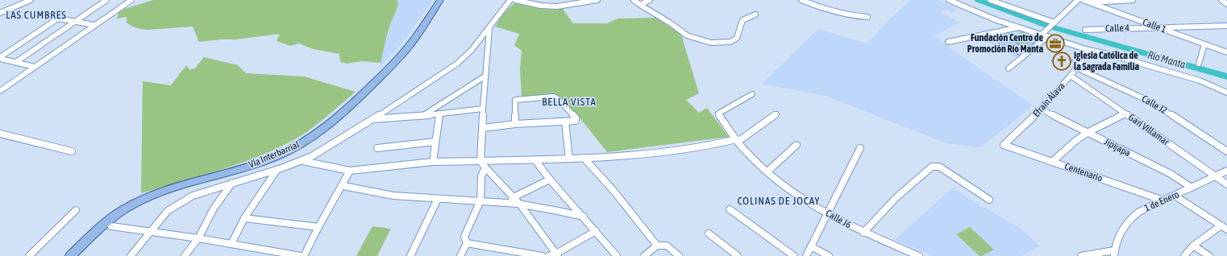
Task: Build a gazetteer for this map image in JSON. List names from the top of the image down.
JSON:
{
  "streets": {
    "main road": ["Vía Interbarrial"],
    "street": [
      "Calle 1",
      "Calle 4",
      "Efraín Álava",
      "Calle J2",
      "Garí Villamar",
      "Jipijapa",
      "Centenario",
      "1 de Enero",
      "Calle J6"
    ]
  },
  "crossings": [
    ["Calle 1", "Calle 4"],
    ["Efraín Álava", "Calle J2"],
    ["Efraín Álava", "Garí Villamar"],
    ["Efraín Álava", "Jipijapa"],
    ["Efraín Álava", "Centenario"],
    ["Garí Villamar", "1 de Enero"],
    ["Jipijapa", "1 de Enero"],
    ["Centenario", "1 de Enero"]
  ],
  "districts": ["LAS CUMBRES", "BELLA VISTA", "COLINAS DE JOCAY"],
  "water": ["Río Manta"],
  "places": {
    "office": ["Fundación Centro de Promoción Río Manta"],
    "church": ["Iglesia Católica de la Sagrada Familia"]
  }
}
